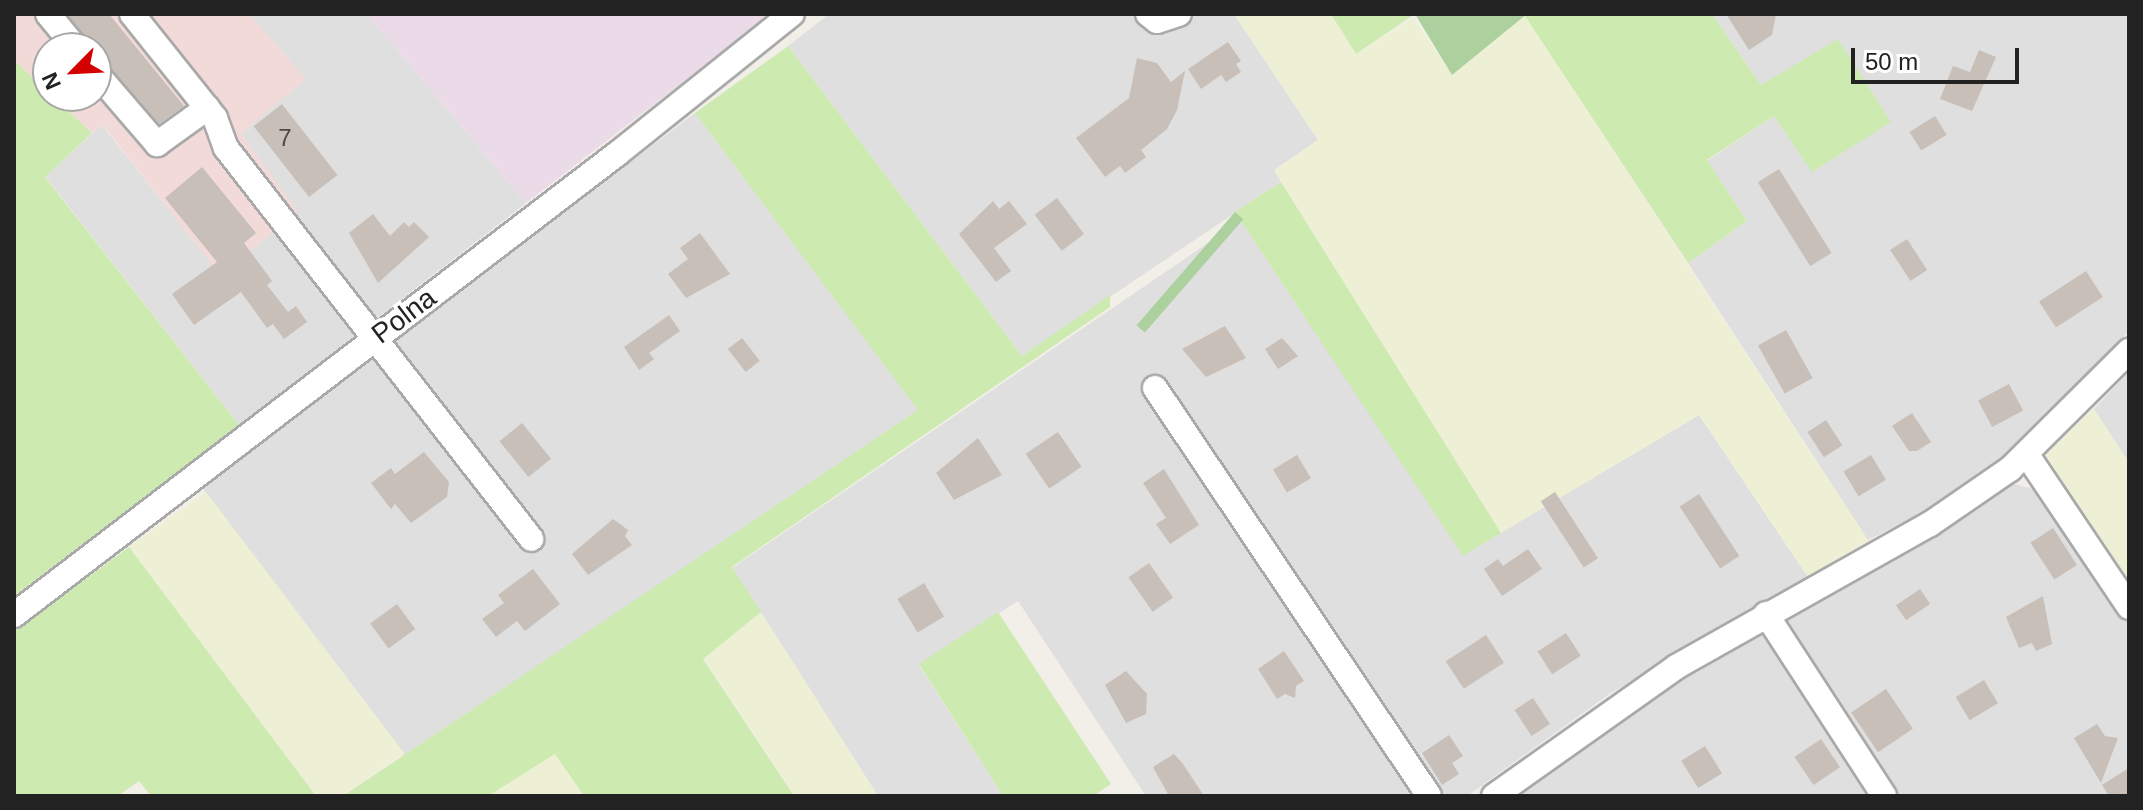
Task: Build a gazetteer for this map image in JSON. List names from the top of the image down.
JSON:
{
  "streets": {
    "street": ["Polna"]
  },
  "house_numbers": ["7"],
  "scale_bar": "50 m",
  "north": "bottom left"
}
